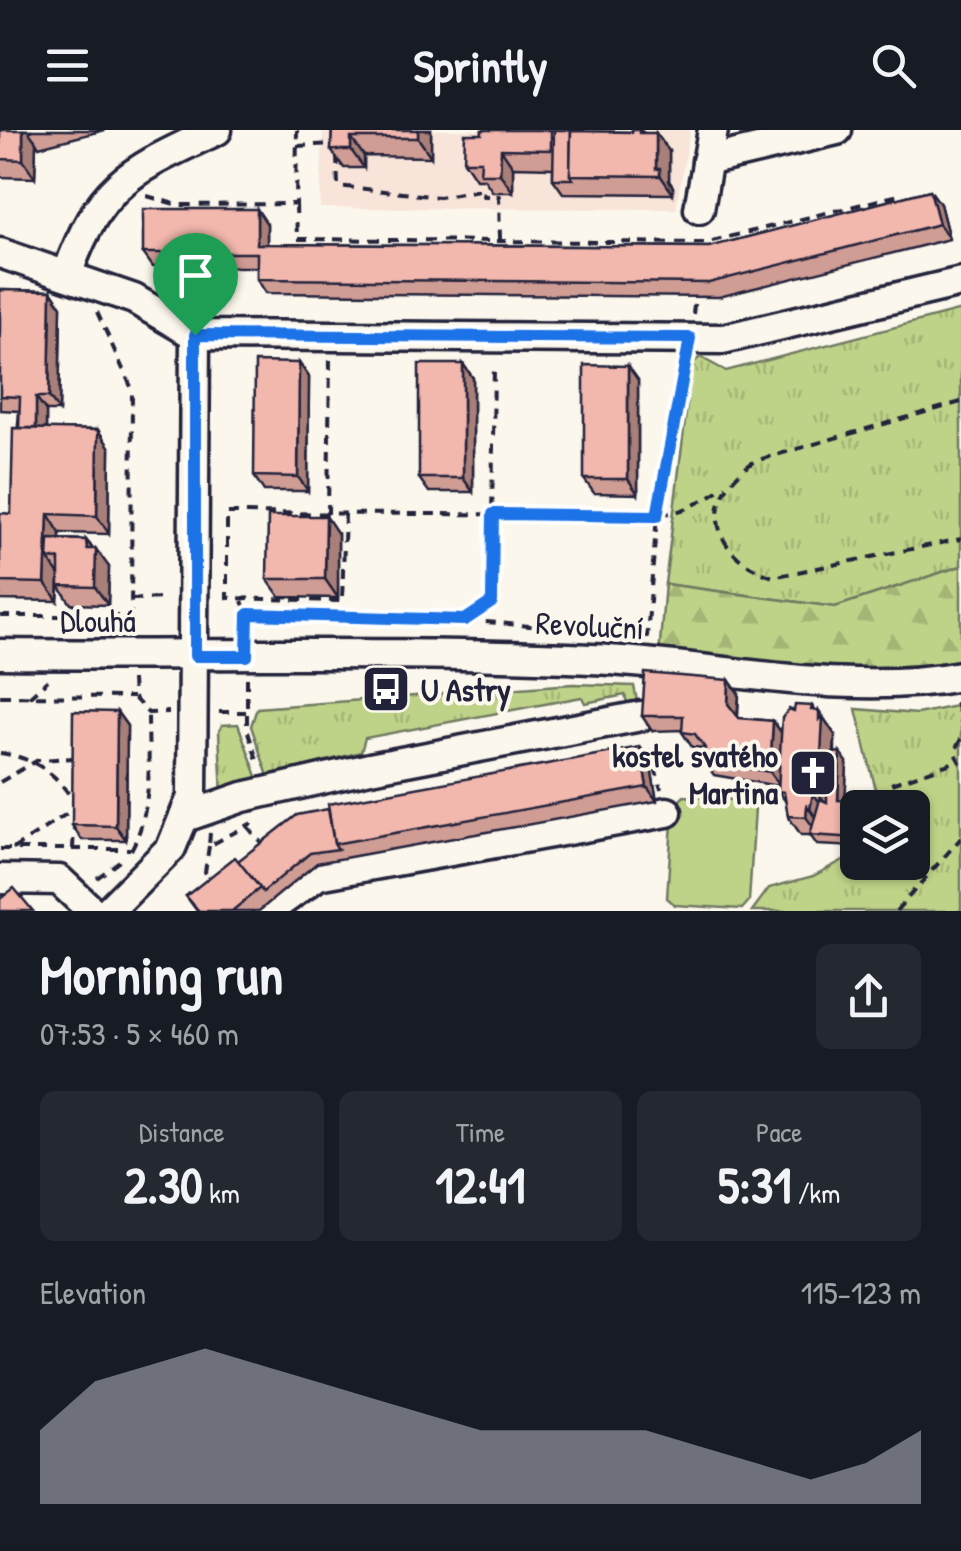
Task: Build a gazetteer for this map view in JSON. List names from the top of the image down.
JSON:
{
  "streets": {
    "street": ["Dlouhá", "Revoluční"]
  },
  "crossings": [
    ["Dlouhá", "Revoluční"]
  ],
  "places": {
    "bus stop": ["U Astry"],
    "church": ["kostel svatého Martina"]
  },
  "page": {
    "header": "Sprintly",
    "heading": ["Morning run", "07:53 · 5 × 460 m"],
    "stats": [
      ["Distance", "2.30 km"],
      ["Time", "12:41"],
      ["Pace", "5:31 /km"]
    ],
    "chart": ["Elevation", "115–123 m"]
  }
}
